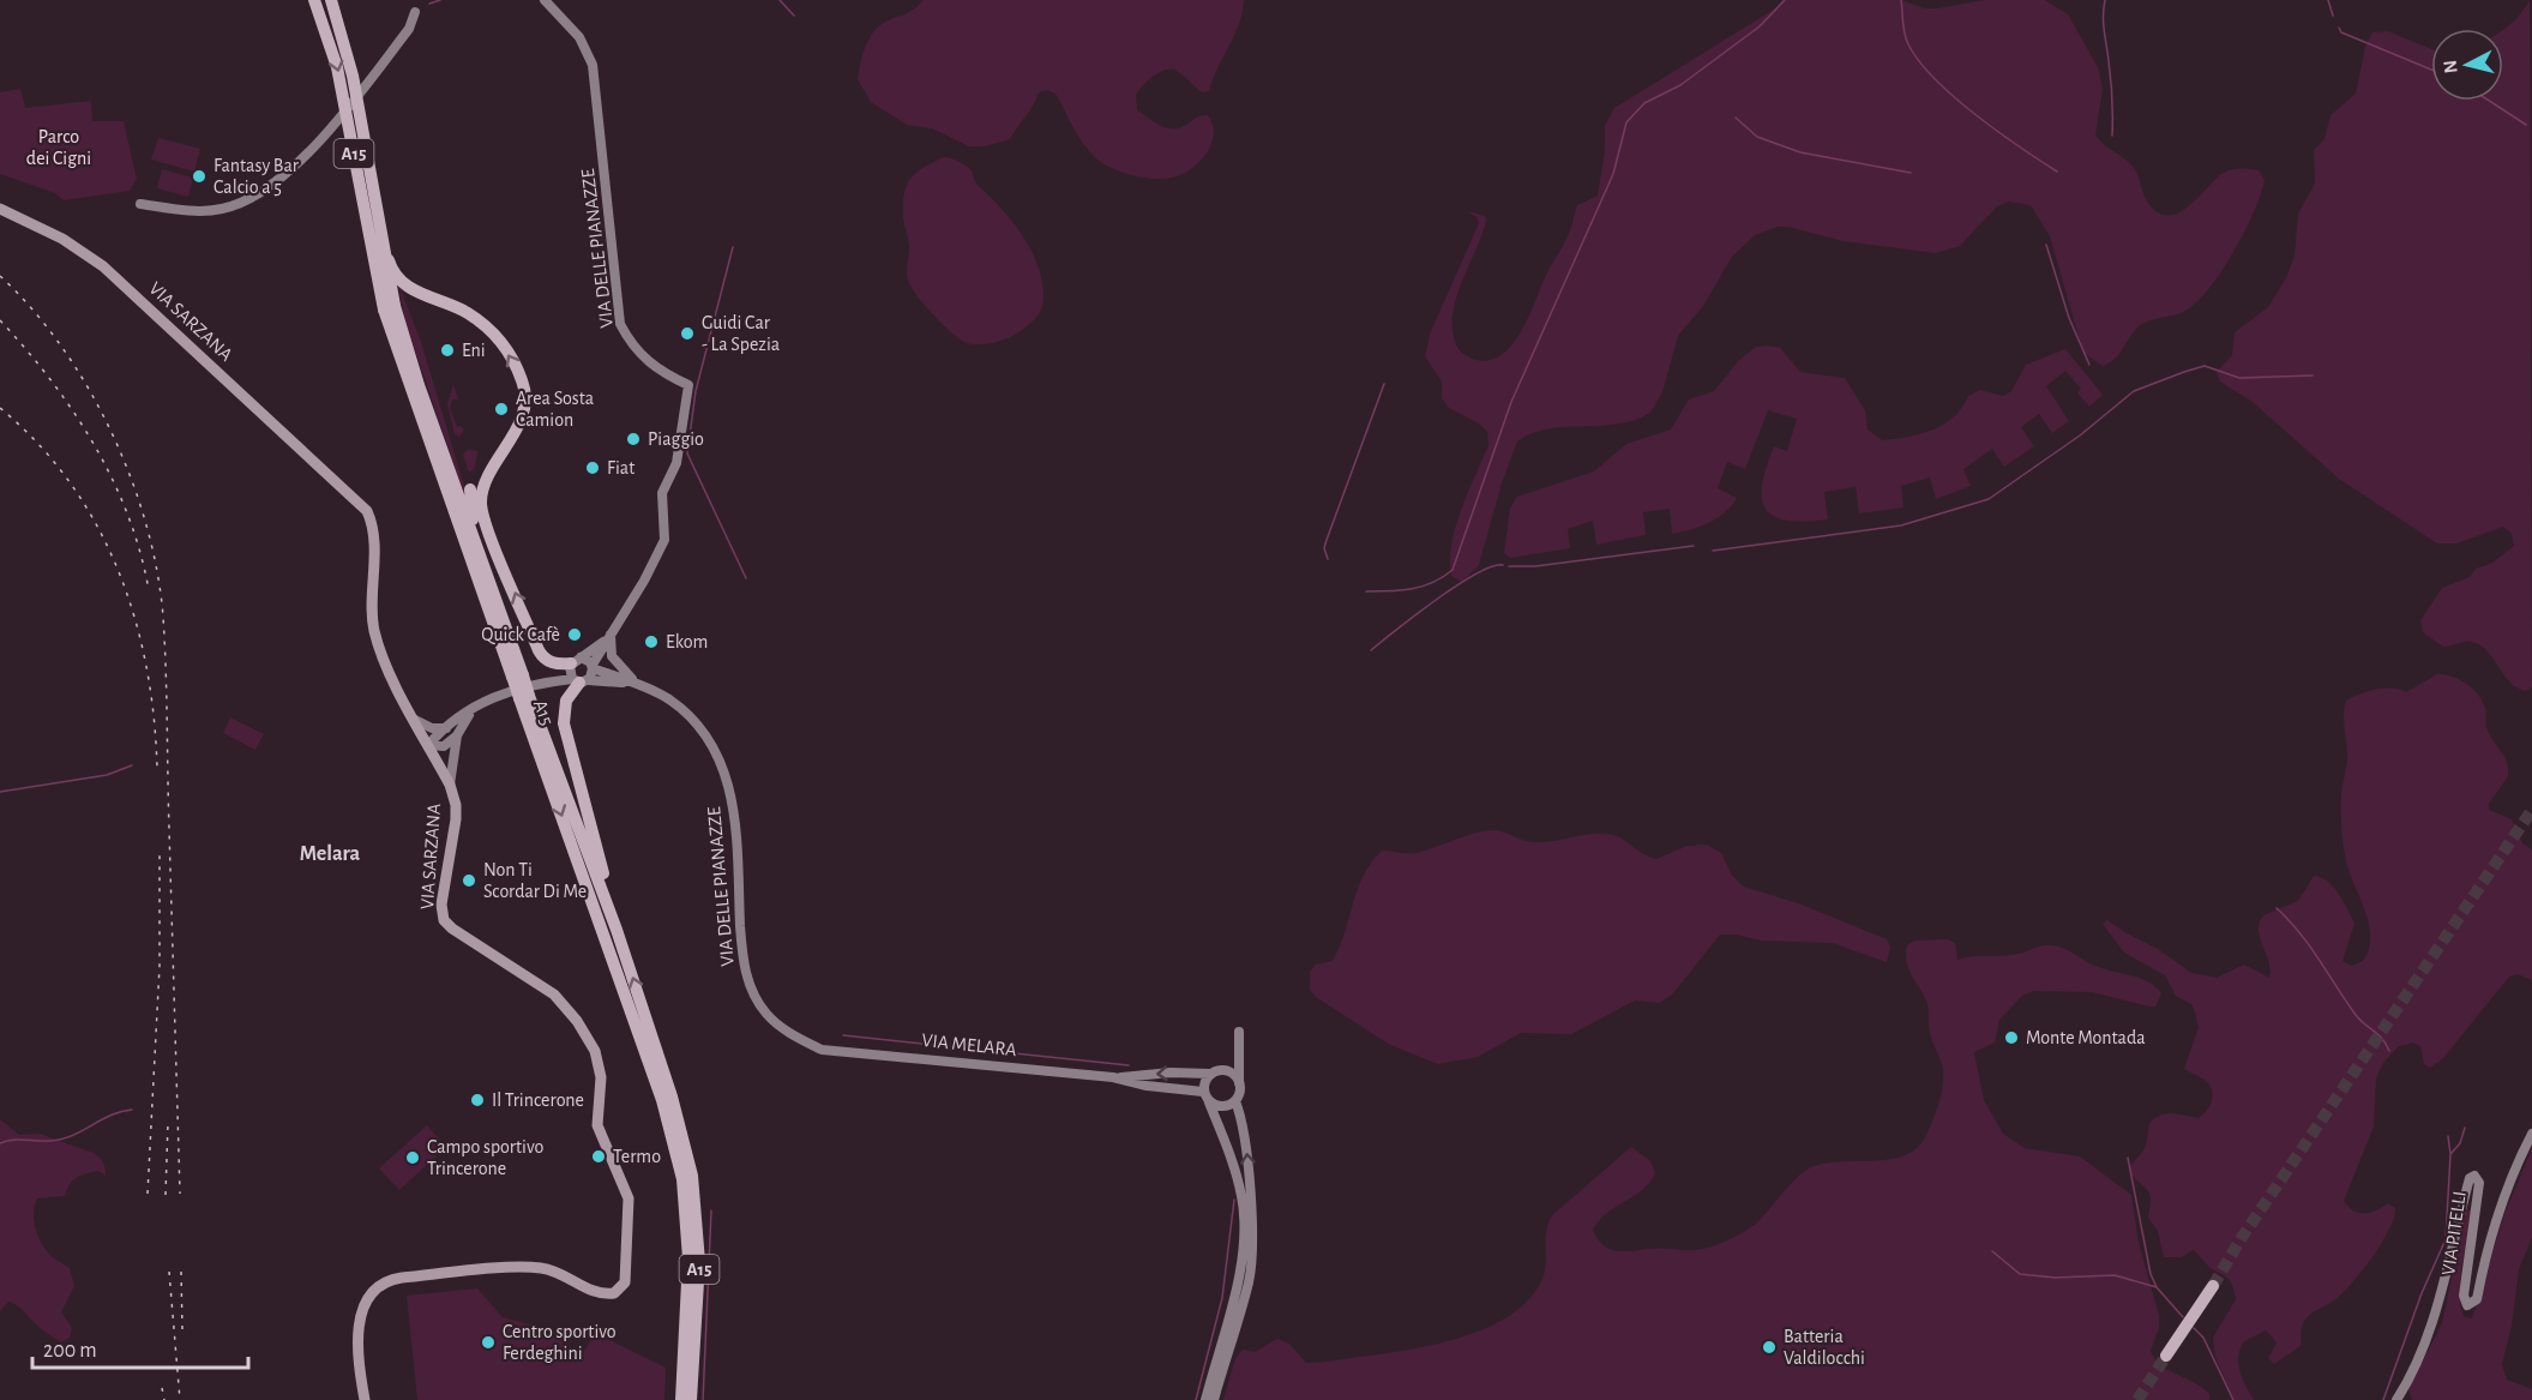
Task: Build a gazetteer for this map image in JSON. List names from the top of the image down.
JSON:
{
  "streets": {
    "highway": ["A15"],
    "main road": ["VIA SARZANA"],
    "street": ["VIA DELLE PIANAZZE", "VIA MELARA", "VIA PITELLI"]
  },
  "crossings": [
    ["VIA DELLE PIANAZZE", "VIA SARZANA"],
    ["VIA DELLE PIANAZZE", "VIA MELARA"]
  ],
  "districts": ["Melara"],
  "parks": ["Parco dei Cigni"],
  "places": [
    "Fantasy Bar Calcio a 5",
    "Guidi Car - La Spezia",
    "Eni",
    "Area Sosta Camion",
    "Piaggio",
    "Fiat",
    "Quick Cafè",
    "Ekom",
    "Non Ti Scordar Di Me",
    "Monte Montada",
    "Il Trincerone",
    "Termo",
    "Campo sportivo Trincerone",
    "Centro sportivo Ferdeghini",
    "Batteria Valdilocchi"
  ],
  "scale_bar": "200 m",
  "north": "left"
}
